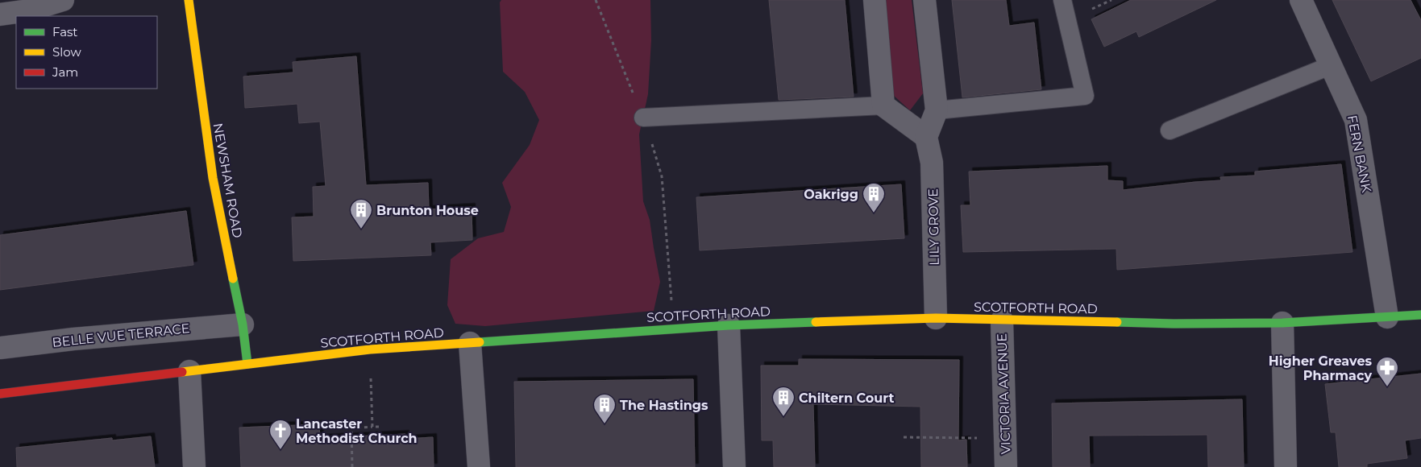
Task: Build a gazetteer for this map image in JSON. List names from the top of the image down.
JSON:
{
  "streets": {
    "main road": ["NEWSHAM ROAD", "SCOTFORTH ROAD"],
    "street": [
      "FERN BANK",
      "LILY GROVE",
      "BELLE VUE TERRACE",
      "VICTORIA AVENUE"
    ]
  },
  "crossings": [
    ["FERN BANK", "SCOTFORTH ROAD"],
    ["NEWSHAM ROAD", "SCOTFORTH ROAD"],
    ["NEWSHAM ROAD", "BELLE VUE TERRACE"],
    ["LILY GROVE", "SCOTFORTH ROAD"],
    ["SCOTFORTH ROAD", "VICTORIA AVENUE"]
  ],
  "places": {
    "building": [
      "Oakrigg",
      "Brunton House",
      "Chiltern Court",
      "The Hastings"
    ],
    "pharmacy": ["Higher Greaves Pharmacy"],
    "church": ["Lancaster Methodist Church"]
  },
  "legend": ["Fast", "Slow", "Jam"]
}
